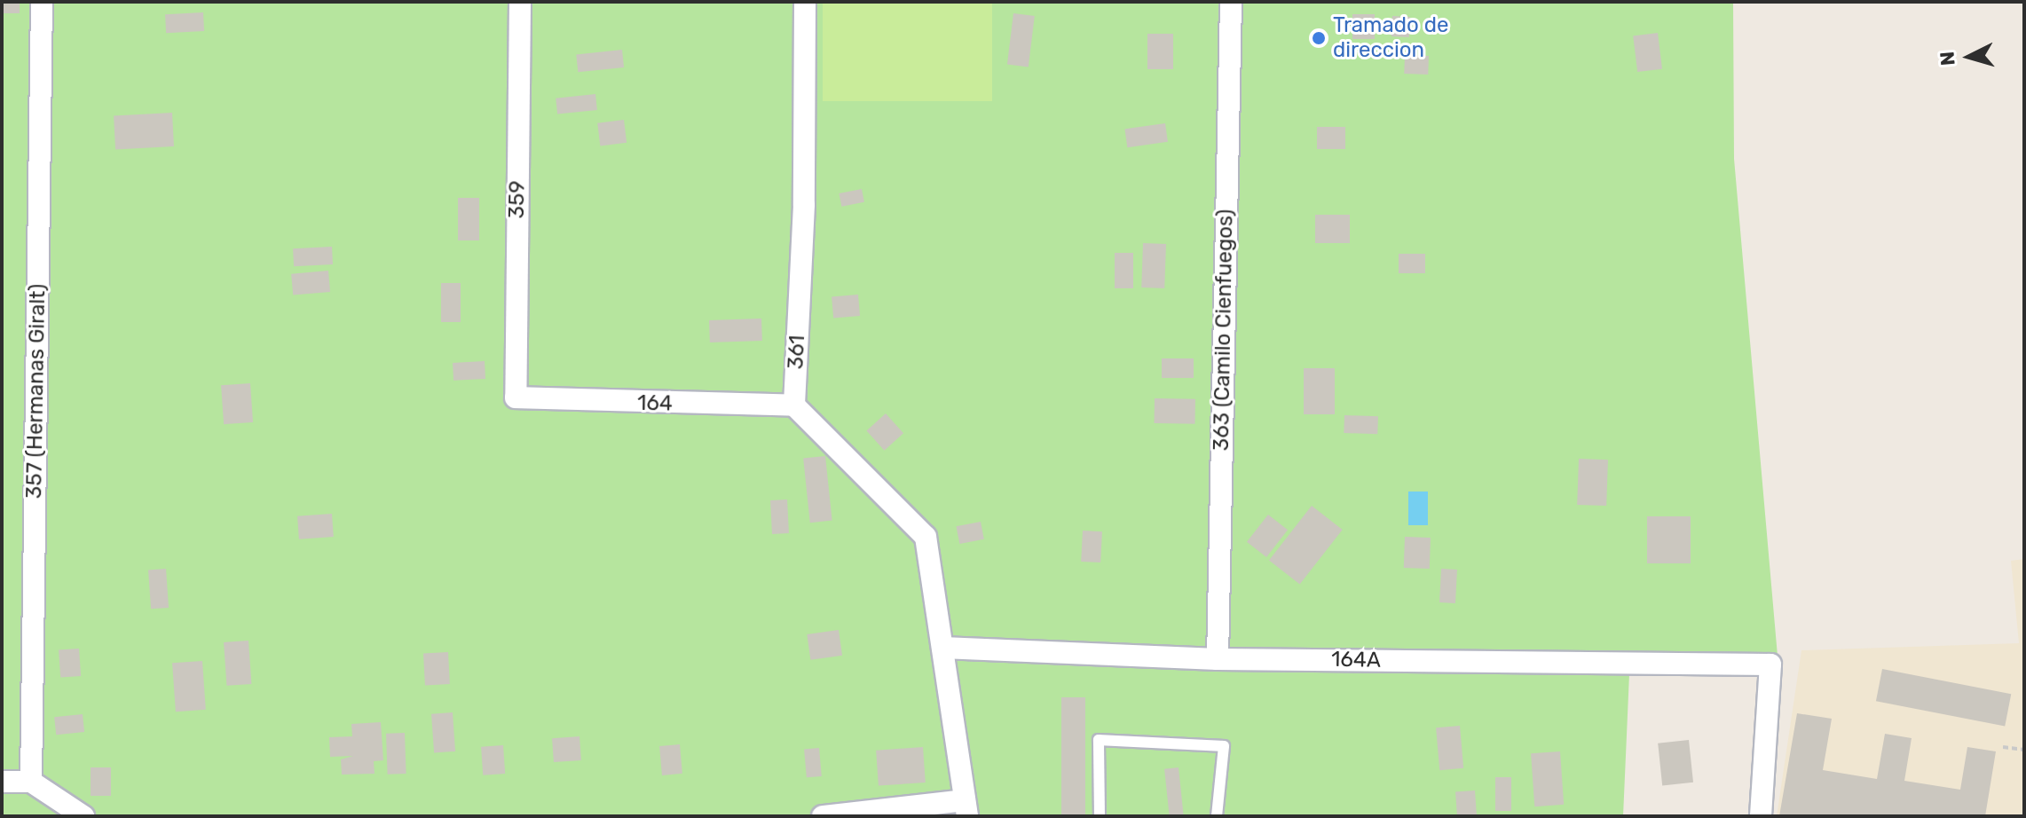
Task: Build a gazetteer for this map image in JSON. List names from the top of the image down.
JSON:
{
  "streets": {
    "street": [
      "359",
      "363 (Camilo Cienfuegos)",
      "361",
      "357 (Hermanas Giralt)",
      "164",
      "164A"
    ]
  },
  "crossings": [
    ["359", "164"],
    ["363 (Camilo Cienfuegos)", "164A"],
    ["361", "164"]
  ],
  "places": ["Tramado de direccion"],
  "north": "left"
}
